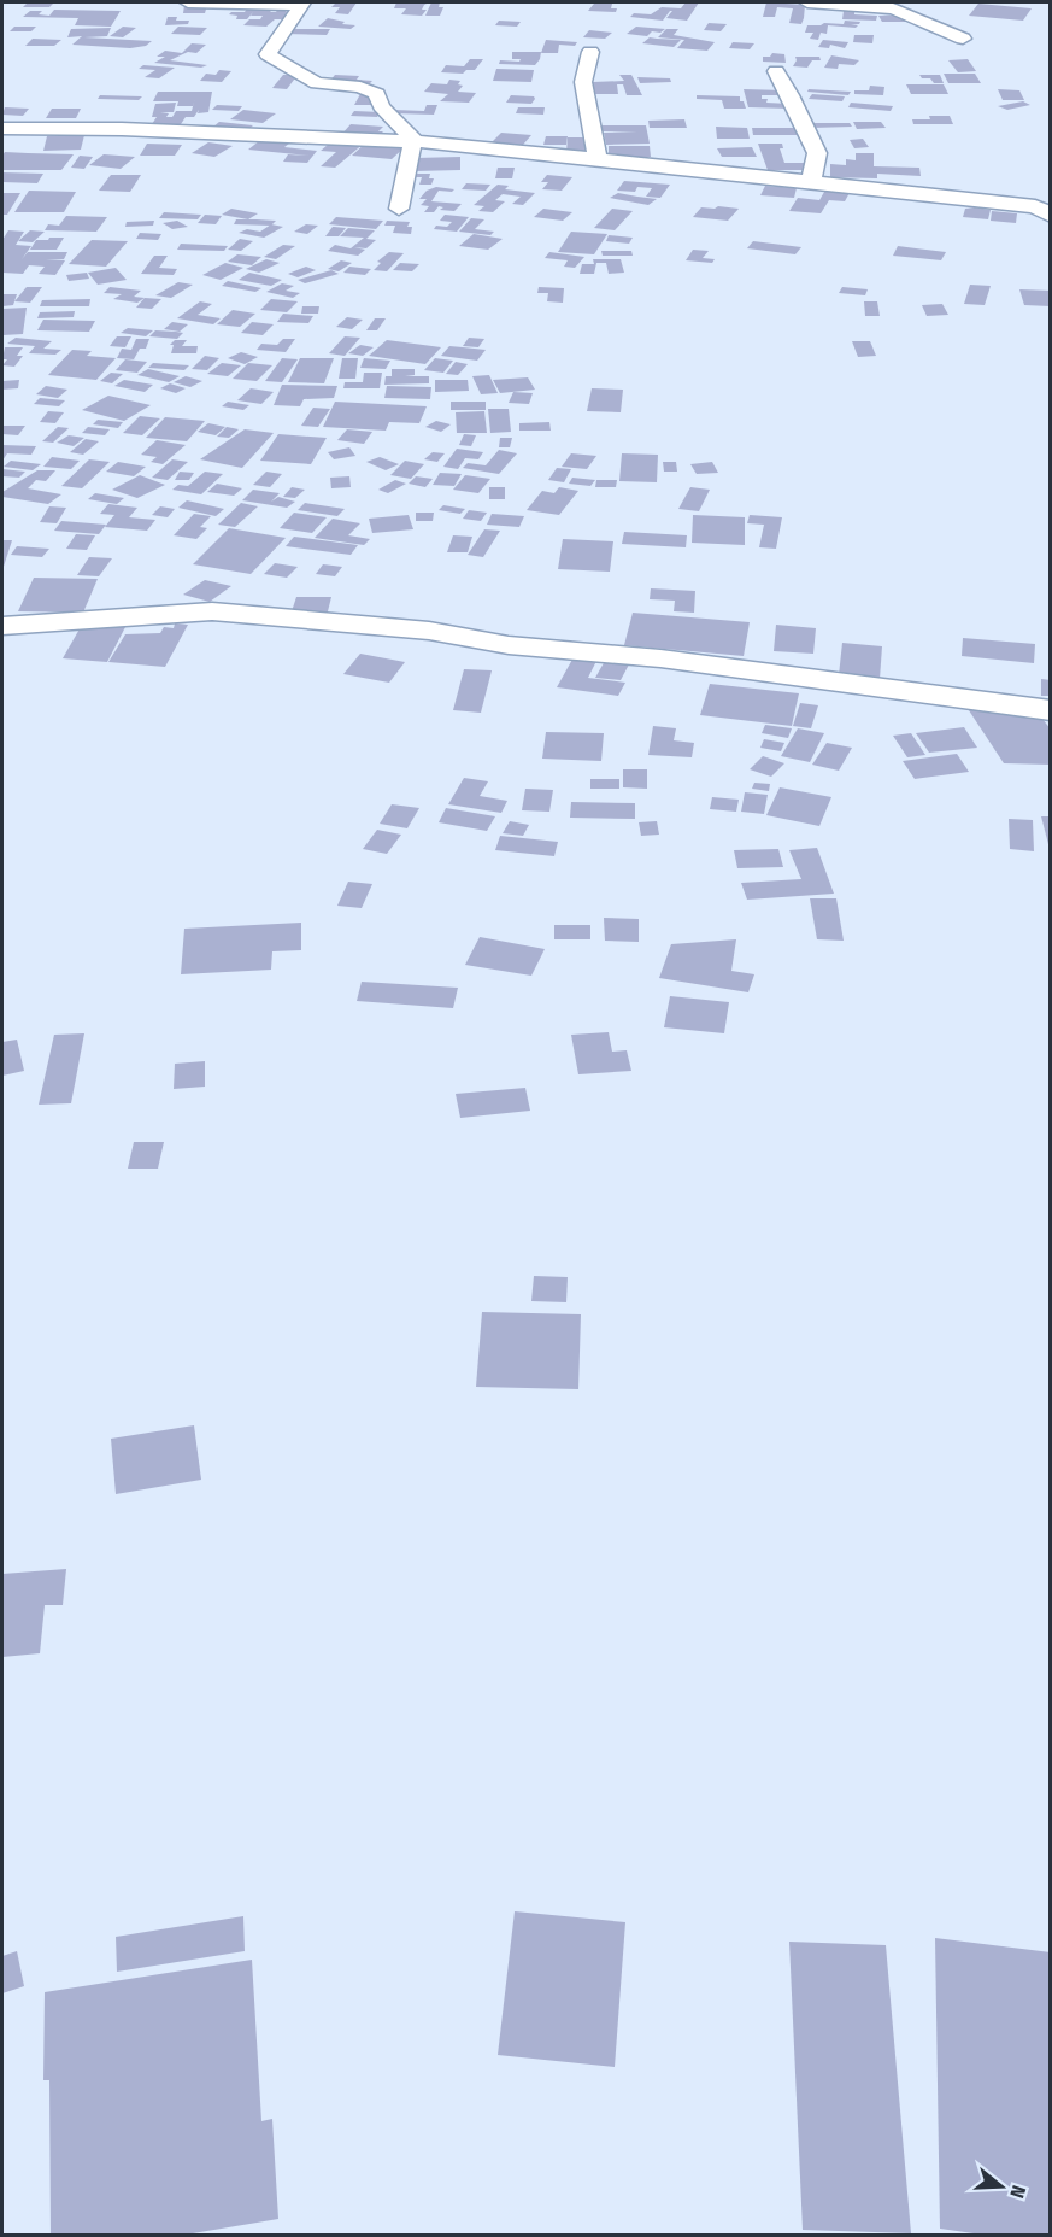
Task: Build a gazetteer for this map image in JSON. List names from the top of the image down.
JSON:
{
  "north": "right"
}
